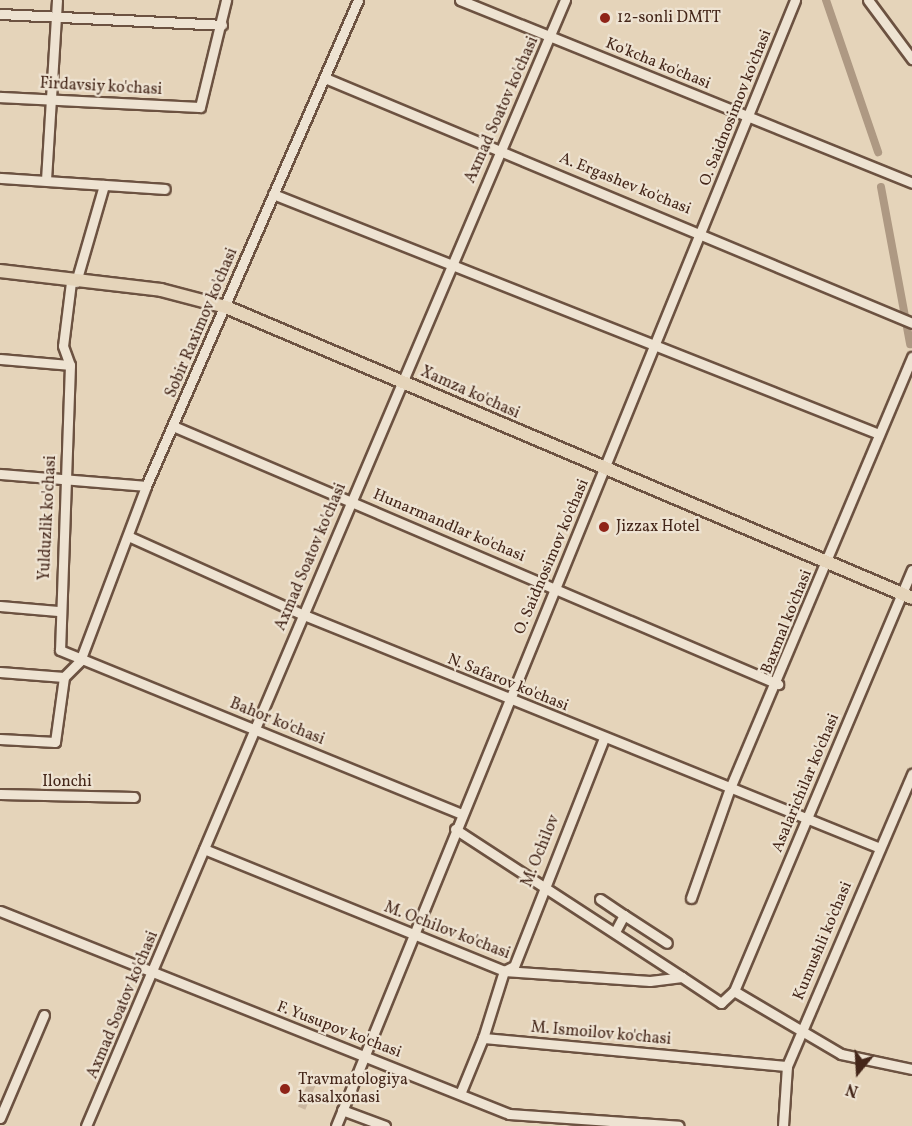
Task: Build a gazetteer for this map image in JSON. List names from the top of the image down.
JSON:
{
  "streets": {
    "main road": ["Xamza ko'chasi"],
    "street": [
      "Ko'kcha ko'chasi",
      "Firdavsiy ko'chasi",
      "O. Saidnosimov ko'chasi",
      "Axmad Soatov ko'chasi",
      "A. Ergashev ko'chasi",
      "Sobir Raximov ko'chasi",
      "Yulduzlik ko'chasi",
      "Hunarmandlar ko'chasi",
      "Baxmal ko'chasi",
      "N. Safarov ko'chasi",
      "Bahor ko'chasi",
      "Ilonchi",
      "Asalarichilar ko'chasi",
      "M. Ochilov",
      "M. Ochilov ko'chasi",
      "Kumushli ko'chasi",
      "F. Yusupov ko'chasi",
      "M. Ismoilov ko'chasi"
    ]
  },
  "crossings": [
    ["Ko'kcha ko'chasi", "O. Saidnosimov ko'chasi"],
    ["Ko'kcha ko'chasi", "Axmad Soatov ko'chasi"],
    ["O. Saidnosimov ko'chasi", "A. Ergashev ko'chasi"],
    ["O. Saidnosimov ko'chasi", "Xamza ko'chasi"],
    ["O. Saidnosimov ko'chasi", "Hunarmandlar ko'chasi"],
    ["O. Saidnosimov ko'chasi", "N. Safarov ko'chasi"],
    ["O. Saidnosimov ko'chasi", "Bahor ko'chasi"],
    ["O. Saidnosimov ko'chasi", "M. Ochilov ko'chasi"],
    ["O. Saidnosimov ko'chasi", "F. Yusupov ko'chasi"],
    ["Axmad Soatov ko'chasi", "A. Ergashev ko'chasi"],
    ["Axmad Soatov ko'chasi", "Xamza ko'chasi"],
    ["Axmad Soatov ko'chasi", "Hunarmandlar ko'chasi"],
    ["Axmad Soatov ko'chasi", "N. Safarov ko'chasi"],
    ["Axmad Soatov ko'chasi", "Bahor ko'chasi"],
    ["Axmad Soatov ko'chasi", "M. Ochilov ko'chasi"],
    ["Axmad Soatov ko'chasi", "F. Yusupov ko'chasi"],
    ["A. Ergashev ko'chasi", "Sobir Raximov ko'chasi"],
    ["Sobir Raximov ko'chasi", "Xamza ko'chasi"],
    ["Sobir Raximov ko'chasi", "Yulduzlik ko'chasi"],
    ["Sobir Raximov ko'chasi", "Hunarmandlar ko'chasi"],
    ["Sobir Raximov ko'chasi", "N. Safarov ko'chasi"],
    ["Sobir Raximov ko'chasi", "Bahor ko'chasi"],
    ["Xamza ko'chasi", "Yulduzlik ko'chasi"],
    ["Xamza ko'chasi", "Baxmal ko'chasi"],
    ["Xamza ko'chasi", "Asalarichilar ko'chasi"],
    ["Yulduzlik ko'chasi", "Bahor ko'chasi"],
    ["Hunarmandlar ko'chasi", "Baxmal ko'chasi"],
    ["Baxmal ko'chasi", "N. Safarov ko'chasi"],
    ["N. Safarov ko'chasi", "Asalarichilar ko'chasi"],
    ["N. Safarov ko'chasi", "M. Ochilov"],
    ["N. Safarov ko'chasi", "Kumushli ko'chasi"],
    ["Asalarichilar ko'chasi", "M. Ochilov ko'chasi"],
    ["M. Ochilov", "M. Ochilov ko'chasi"],
    ["Kumushli ko'chasi", "M. Ismoilov ko'chasi"]
  ],
  "places": ["12-sonli DMTT", "Jizzax Hotel", "Travmatologiya kasalxonasi"],
  "north": "bottom"
}
